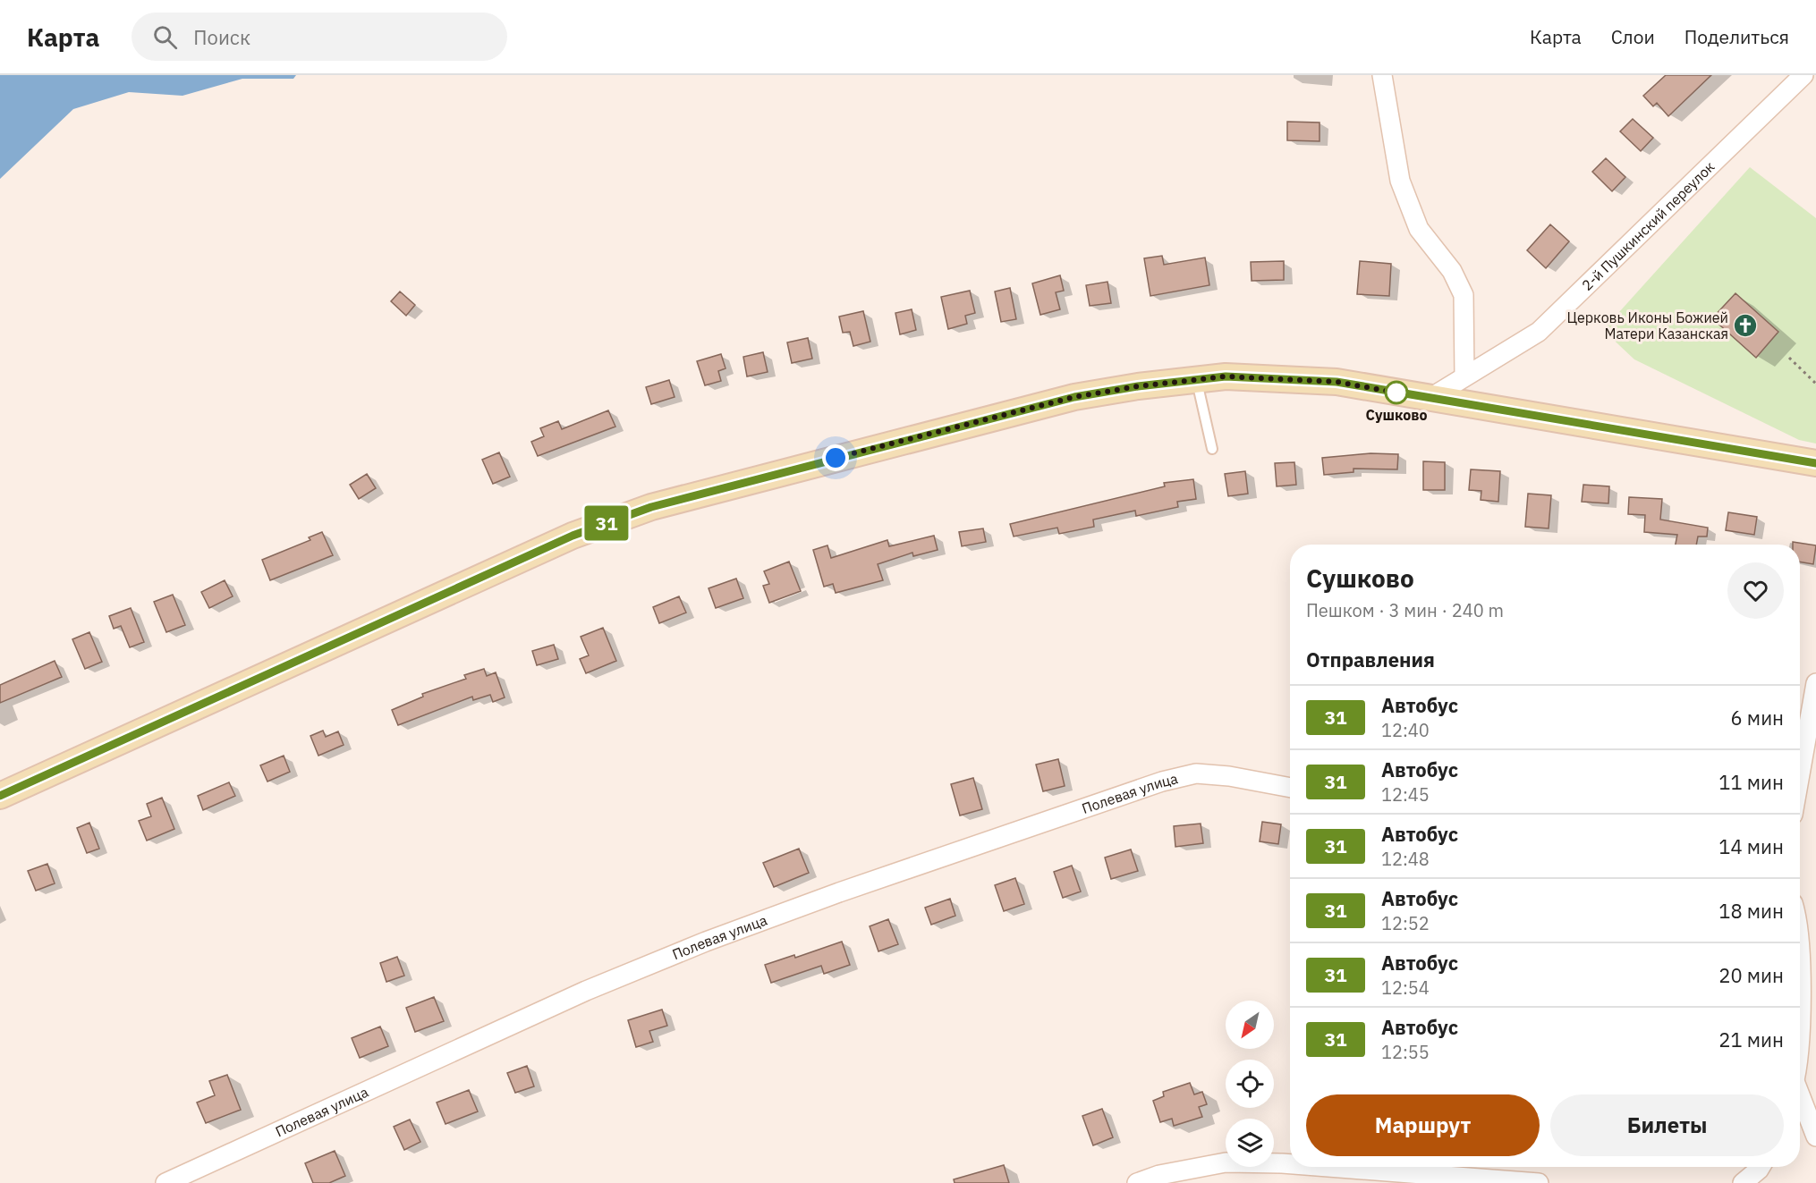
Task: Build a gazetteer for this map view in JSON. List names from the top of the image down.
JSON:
{
  "streets": {
    "street": ["2-й Пушкинский переулок", "Полевая улица"]
  },
  "places": {
    "church": ["Церковь Иконы Божией Матери Казанская"],
    "other": ["Сушково"]
  },
  "lines": ["bus line 31"],
  "north": "bottom left",
  "page": {
    "header": "Карта",
    "search": "Поиск",
    "nav": ["Карта", "Слои", "Поделиться"],
    "on_map": "31",
    "heading": [
      ["Сушково", "Пешком · 3 мин · 240 m"],
      "Отправления"
    ],
    "list": [
      {
        "mark": "31",
        "name": "Автобус",
        "note": "12:40",
        "value": "6 мин"
      },
      {
        "mark": "31",
        "name": "Автобус",
        "note": "12:45",
        "value": "11 мин"
      },
      {
        "mark": "31",
        "name": "Автобус",
        "note": "12:48",
        "value": "14 мин"
      },
      {
        "mark": "31",
        "name": "Автобус",
        "note": "12:52",
        "value": "18 мин"
      },
      {
        "mark": "31",
        "name": "Автобус",
        "note": "12:54",
        "value": "20 мин"
      },
      {
        "mark": "31",
        "name": "Автобус",
        "note": "12:55",
        "value": "21 мин"
      }
    ],
    "buttons": ["Маршрут", "Билеты"]
  }
}
